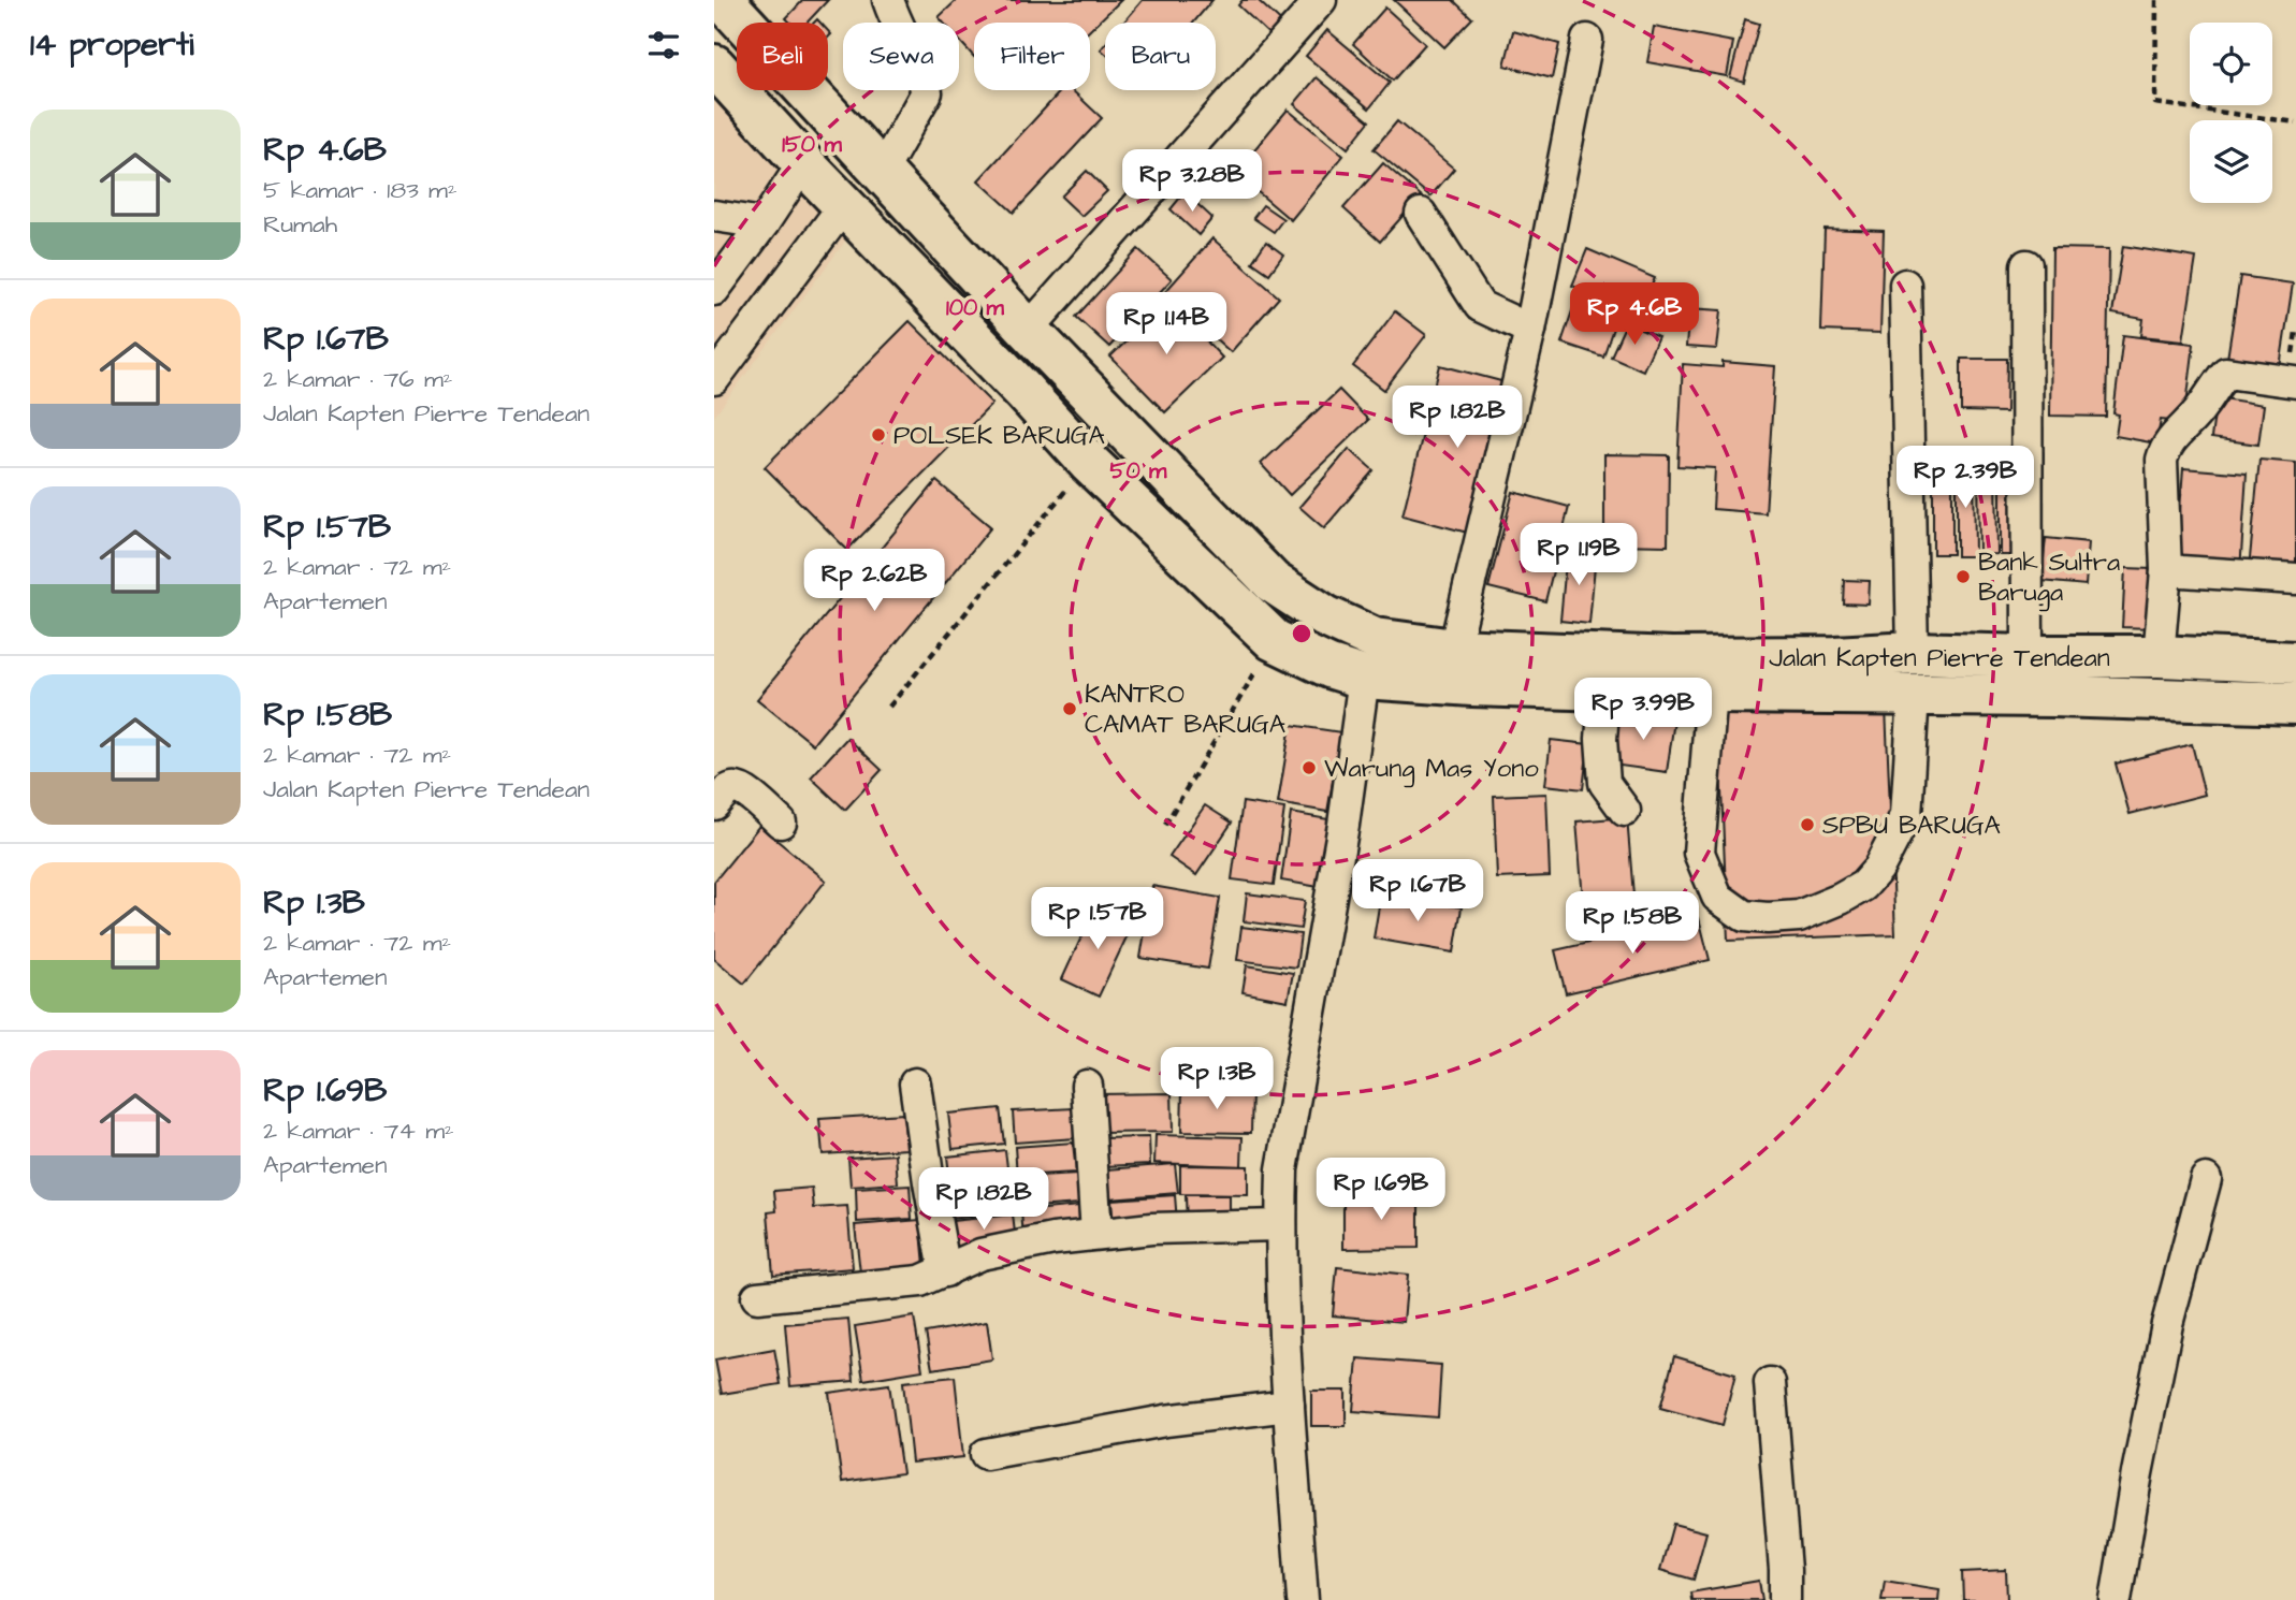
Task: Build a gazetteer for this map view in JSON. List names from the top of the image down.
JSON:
{
  "streets": {
    "highway": ["Jalan Kapten Pierre Tendean"]
  },
  "places": [
    "POLSEK BARUGA",
    "Bank Sultra Baruga",
    "KANTRO CAMAT BARUGA",
    "Warung Mas Yono",
    "SPBU BARUGA"
  ],
  "page": {
    "heading": "14 properti",
    "chip": [
      "Beli",
      "Sewa",
      "Filter",
      "Baru"
    ],
    "list": [
      {
        "name": "Rp 4.6B",
        "note": "5 kamar · 183 m² · Rumah"
      },
      {
        "name": "Rp 1.67B",
        "note": "2 kamar · 76 m² · Jalan Kapten Pierre Tendean"
      },
      {
        "name": "Rp 1.57B",
        "note": "2 kamar · 72 m² · Apartemen"
      },
      {
        "name": "Rp 1.58B",
        "note": "2 kamar · 72 m² · Jalan Kapten Pierre Tendean"
      },
      {
        "name": "Rp 1.3B",
        "note": "2 kamar · 72 m² · Apartemen"
      },
      {
        "name": "Rp 1.69B",
        "note": "2 kamar · 74 m² · Apartemen"
      }
    ],
    "price": [
      "Rp 3.28B",
      "Rp 4.6B",
      "Rp 1.14B",
      "Rp 1.82B",
      "Rp 2.39B",
      "Rp 1.19B",
      "Rp 2.62B",
      "Rp 3.99B",
      "Rp 1.67B",
      "Rp 1.57B",
      "Rp 1.58B",
      "Rp 1.3B",
      "Rp 1.69B",
      "Rp 1.82B"
    ]
  },
  "rings": ["150 m", "100 m", "50 m"]
}
